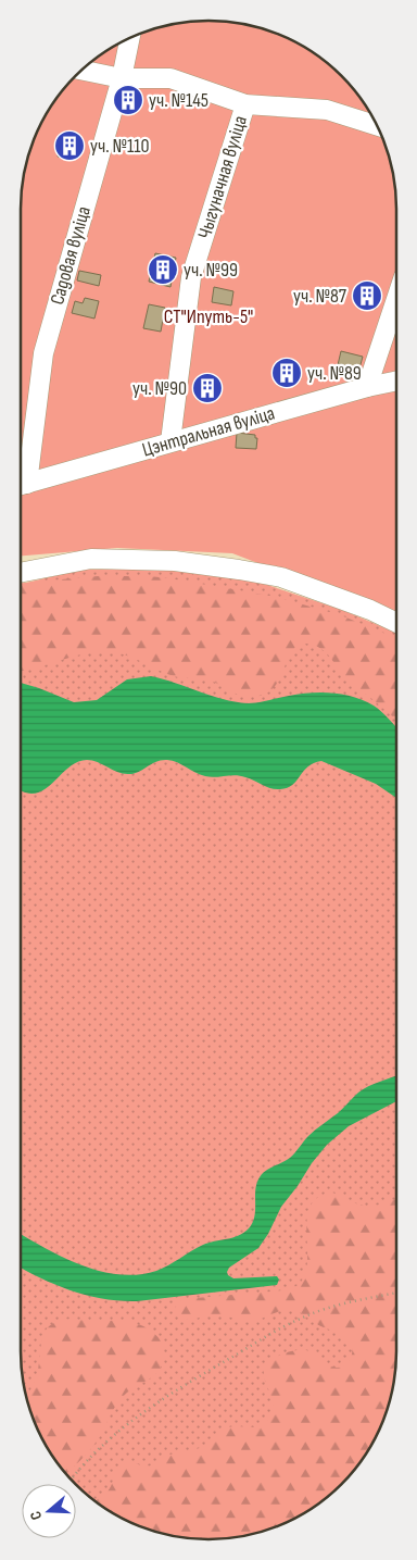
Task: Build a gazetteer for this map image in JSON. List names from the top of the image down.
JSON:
{
  "streets": {
    "street": ["Чыгуначная вуліца", "Садовая вуліца", "Цэнтральная вуліца"]
  },
  "crossings": [
    ["Чыгуначная вуліца", "Цэнтральная вуліца"],
    ["Садовая вуліца", "Цэнтральная вуліца"]
  ],
  "parks": ["СТ\"Ипуть-5\""],
  "places": {
    "building": [
      "уч. №145",
      "уч. №110",
      "уч. №99",
      "уч. №87",
      "уч. №89",
      "уч. №90"
    ]
  },
  "north": "left"
}
